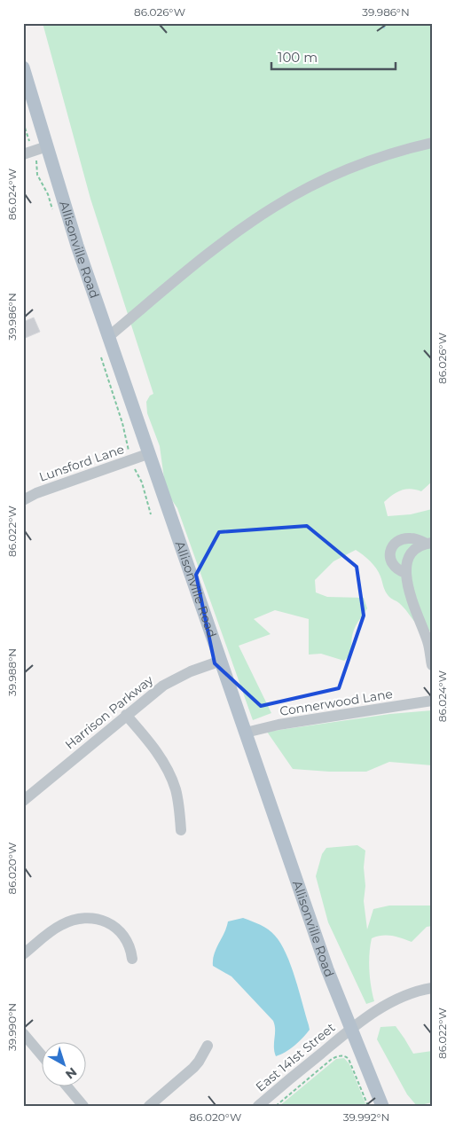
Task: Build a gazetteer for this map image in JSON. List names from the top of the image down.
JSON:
{
  "streets": {
    "main road": ["Allisonville Road"],
    "street": [
      "Lunsford Lane",
      "Connerwood Lane",
      "Harrison Parkway",
      "East 141st Street"
    ]
  },
  "crossings": [
    ["Allisonville Road", "Lunsford Lane"],
    ["Allisonville Road", "Connerwood Lane"],
    ["Allisonville Road", "Harrison Parkway"],
    ["Allisonville Road", "East 141st Street"]
  ],
  "scale_bar": "100 m",
  "north": "bottom right",
  "coordinates": [
    "86.026°W",
    "39.986°N",
    "86.024°W",
    "86.022°W",
    "39.988°N",
    "86.020°W",
    "39.990°N",
    "39.992°N"
  ]
}
